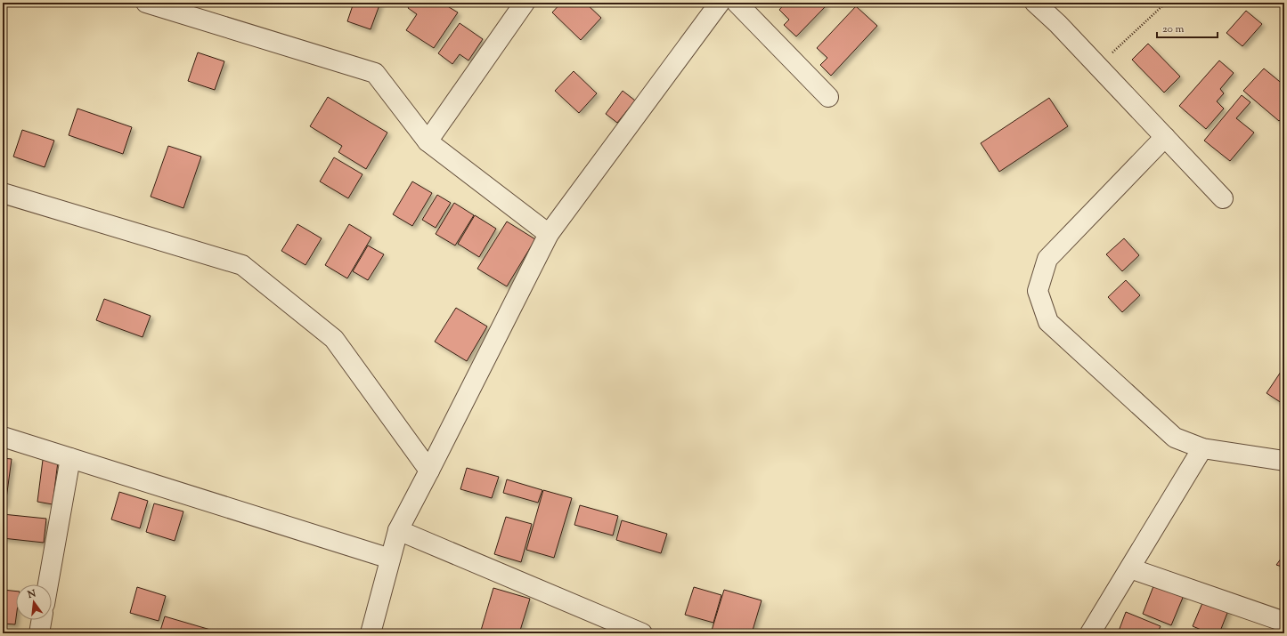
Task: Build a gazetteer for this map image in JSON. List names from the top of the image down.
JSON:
{
  "scale_bar": "20 m",
  "north": "top"
}
